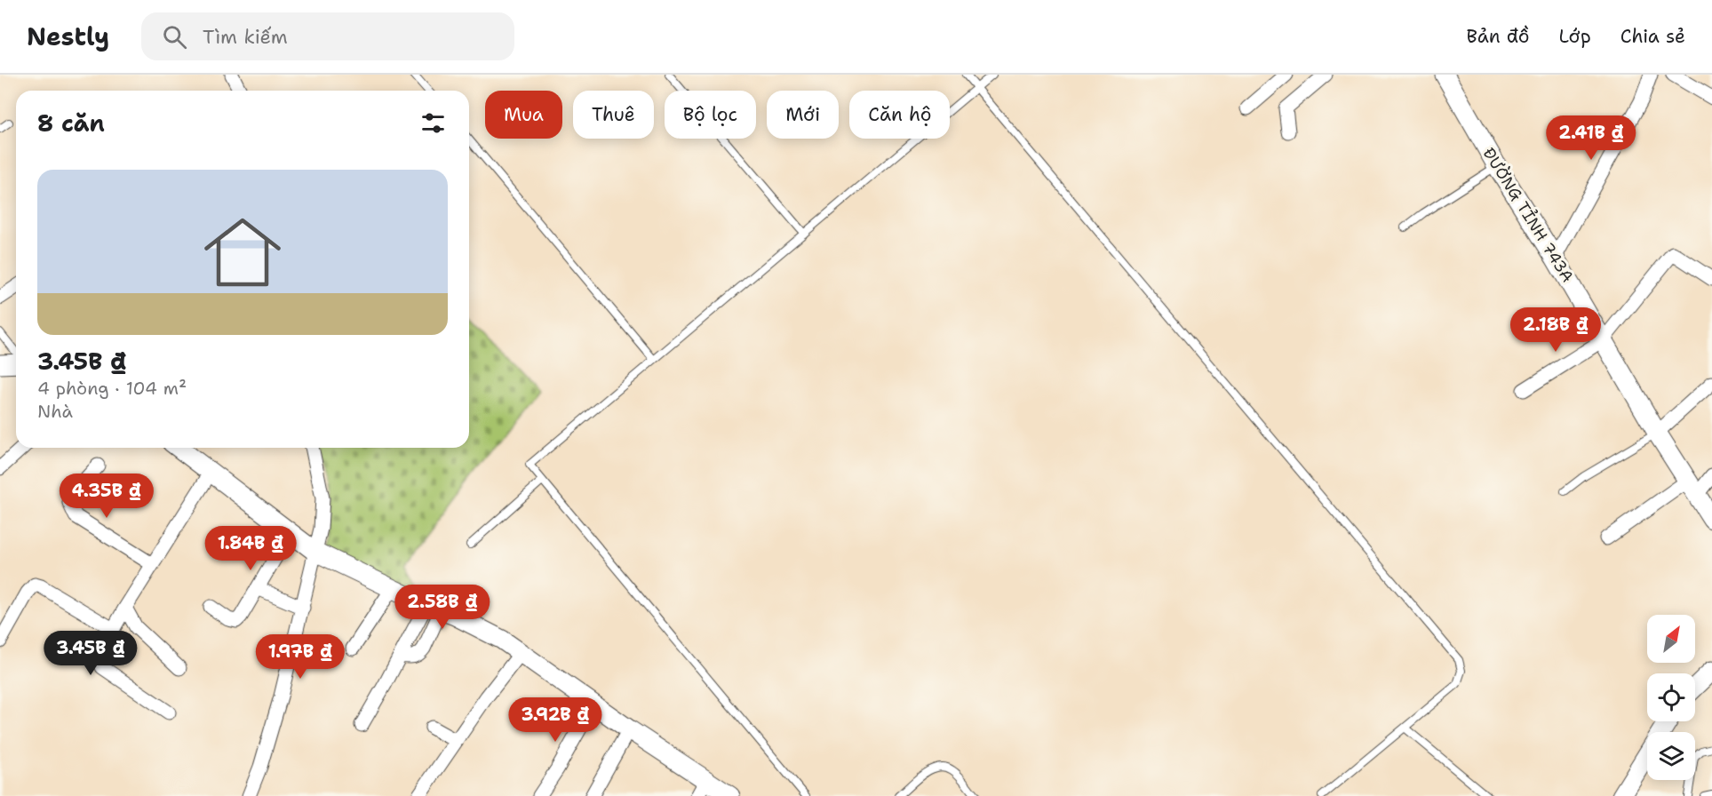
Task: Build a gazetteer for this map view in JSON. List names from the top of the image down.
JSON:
{
  "streets": {
    "street": ["ĐƯỜNG TỈNH 743A"]
  },
  "north": "top right",
  "page": {
    "header": "Nestly",
    "search": "Tìm kiếm",
    "nav": ["Bản đồ", "Lớp", "Chia sẻ"],
    "chip": [
      "Mua",
      "Thuê",
      "Bộ lọc",
      "Mới",
      "Căn hộ"
    ],
    "heading": "8 căn",
    "price": [
      "2.41B ₫",
      "2.18B ₫",
      "4.35B ₫",
      "1.84B ₫",
      "2.58B ₫",
      "3.45B ₫",
      "1.97B ₫",
      "3.92B ₫"
    ],
    "list": [
      {
        "name": "3.45B ₫",
        "note": "4 phòng · 104 m² · Nhà"
      }
    ]
  }
}
